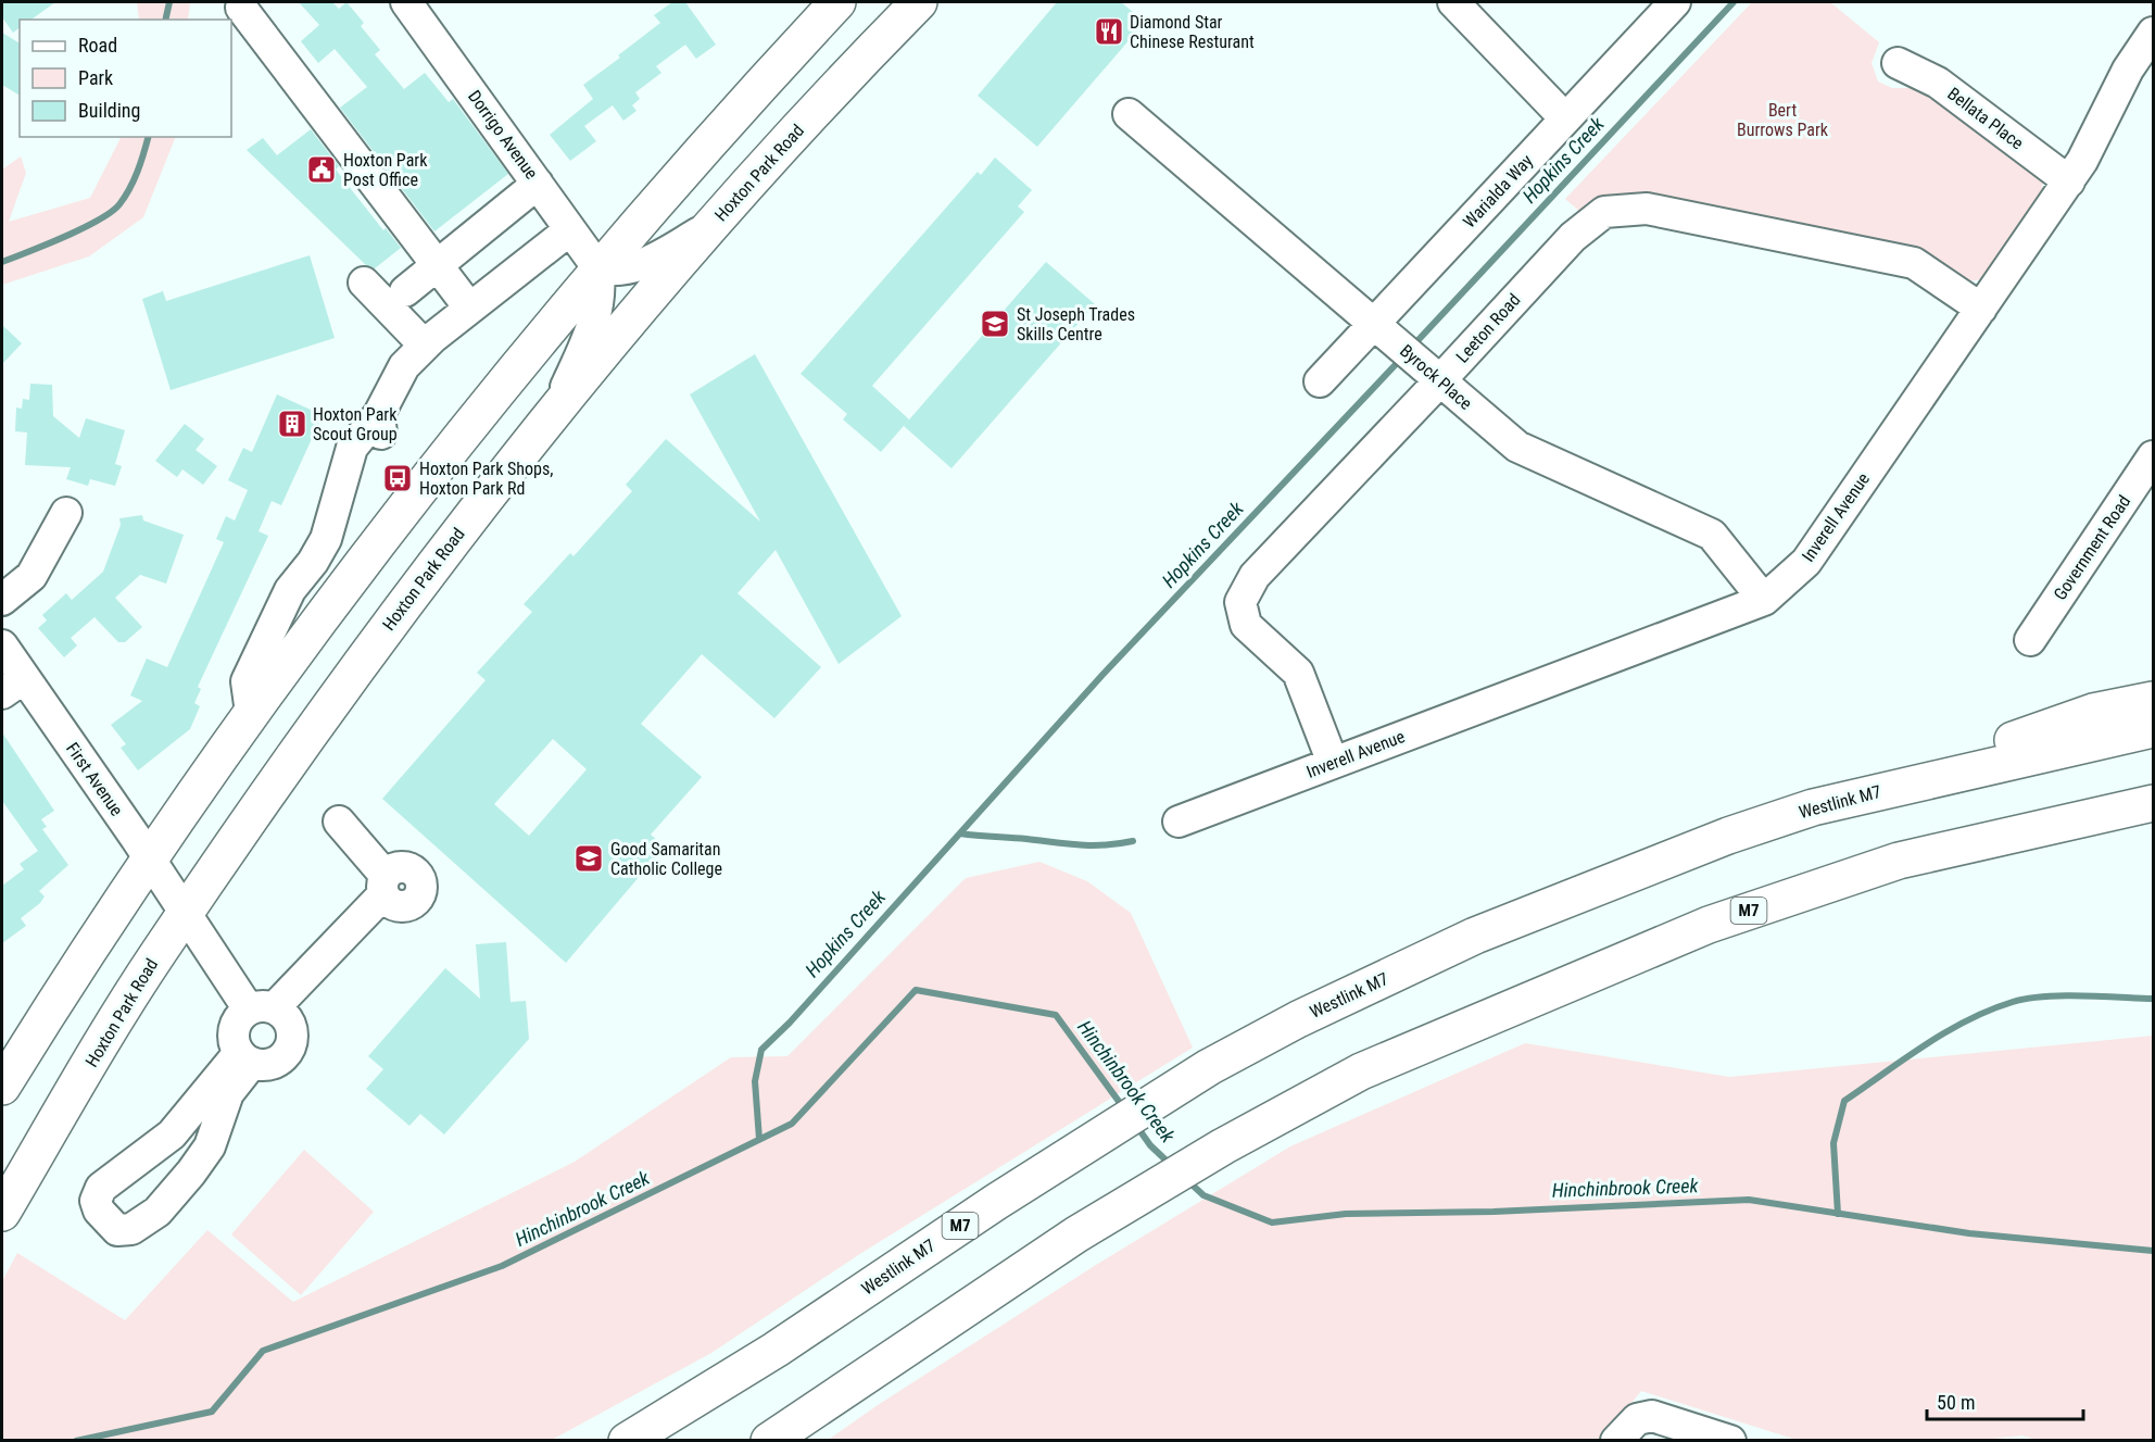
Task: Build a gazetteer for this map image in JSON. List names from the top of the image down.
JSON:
{
  "streets": {
    "main road": ["Hoxton Park Road", "Westlink M7", "M7"],
    "street": [
      "Bellata Place",
      "Dorrigo Avenue",
      "Warialda Way",
      "Leeton Road",
      "Byrock Place",
      "Inverell Avenue",
      "Government Road",
      "First Avenue"
    ]
  },
  "crossings": [
    ["Bellata Place", "Inverell Avenue"],
    ["Hoxton Park Road", "First Avenue"],
    ["Warialda Way", "Byrock Place"],
    ["Leeton Road", "Byrock Place"],
    ["Leeton Road", "Inverell Avenue"],
    ["Byrock Place", "Inverell Avenue"]
  ],
  "water": ["Hopkins Creek", "Hinchinbrook Creek"],
  "parks": ["Bert Burrows Park"],
  "places": {
    "restaurant": ["Diamond Star Chinese Resturant"],
    "public building": ["Hoxton Park Post Office"],
    "school or university": ["St Joseph Trades Skills Centre", "Good Samaritan Catholic College"],
    "building": ["Hoxton Park Scout Group"],
    "bus stop": ["Hoxton Park Shops, Hoxton Park Rd"]
  },
  "legend": ["Road", "Park", "Building"],
  "scale_bar": "50 m"
}
